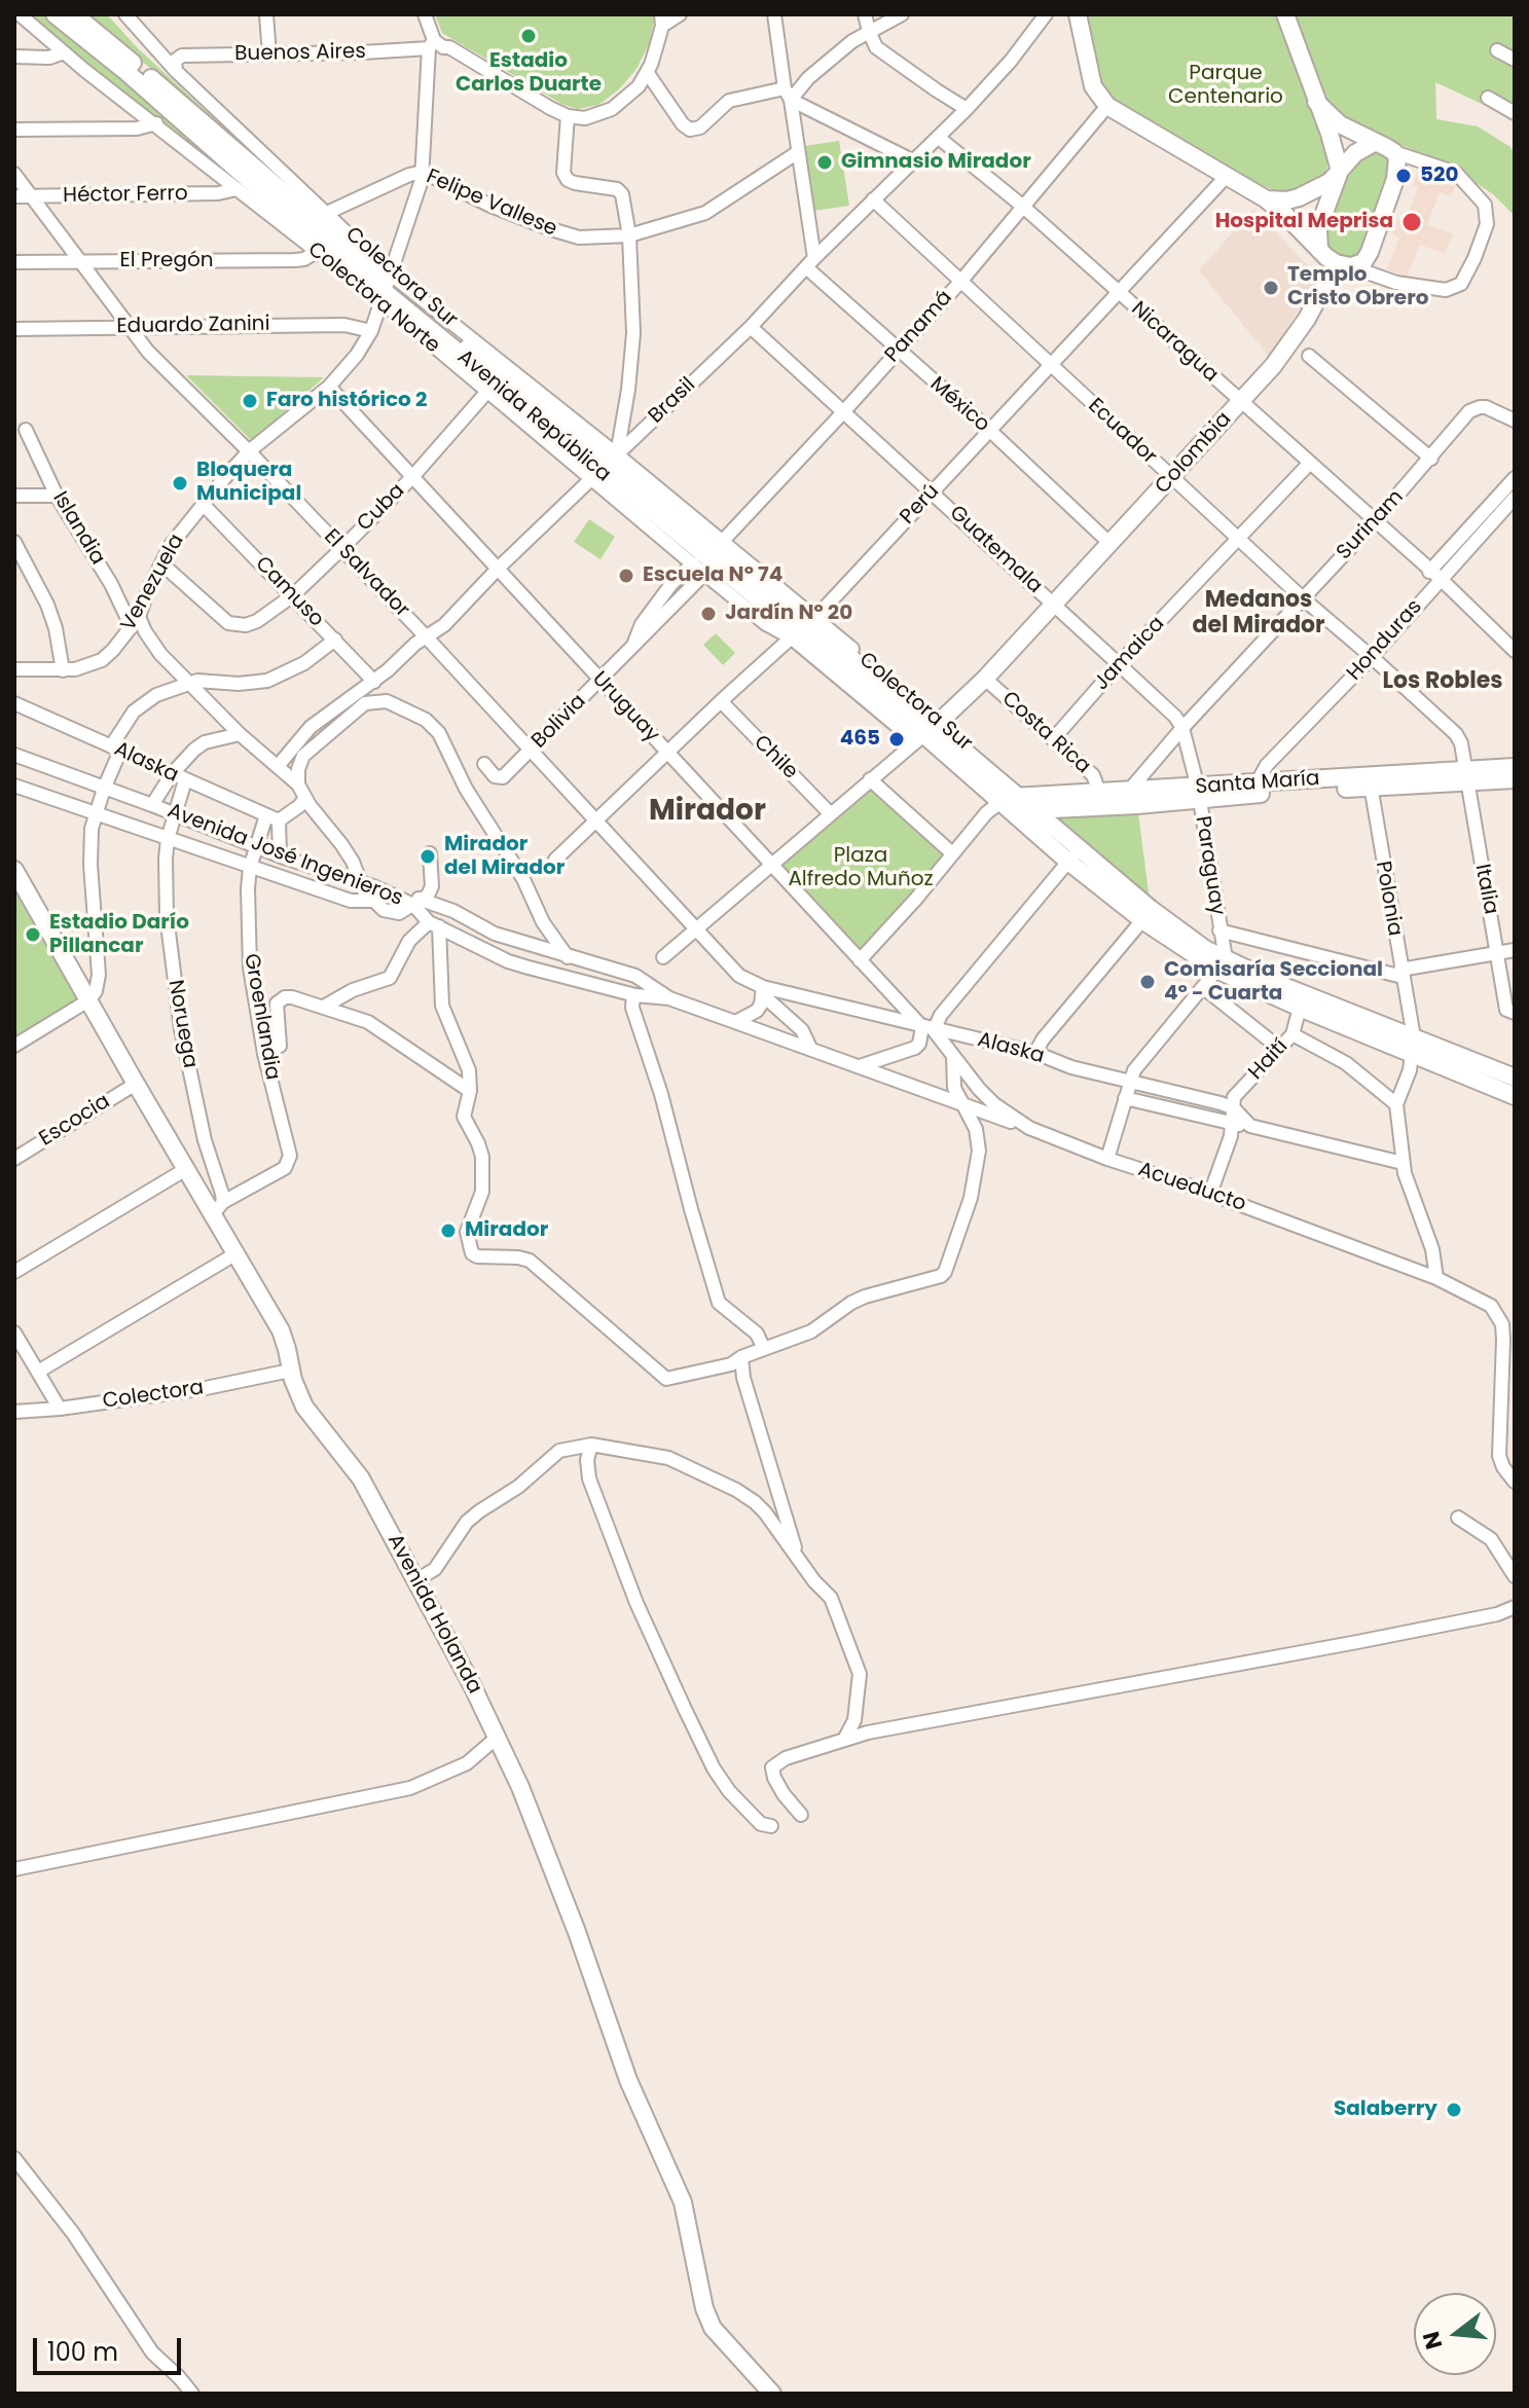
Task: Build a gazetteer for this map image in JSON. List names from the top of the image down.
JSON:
{
  "streets": {
    "street": [
      "Buenos Aires",
      "Héctor Ferro",
      "Felipe Vallese",
      "El Pregón",
      "Colectora Sur",
      "Colectora Norte",
      "Eduardo Zanini",
      "Panamá",
      "Nicaragua",
      "Brasil",
      "México",
      "Avenida República",
      "Ecuador",
      "Colombia",
      "Perú",
      "Cuba",
      "Surinam",
      "Islandia",
      "Guatemala",
      "El Salvador",
      "Venezuela",
      "Camuso",
      "Honduras",
      "Jamaica",
      "Uruguay",
      "Bolivia",
      "Costa Rica",
      "Chile",
      "Alaska",
      "Santa María",
      "Avenida José Ingenieros",
      "Paraguay",
      "Italia",
      "Polonia",
      "Groenlandia",
      "Noruega",
      "Haití",
      "Escocia",
      "Acueducto",
      "Colectora",
      "Avenida Holanda"
    ]
  },
  "crossings": [
    ["Buenos Aires", "Colectora Sur"],
    ["Buenos Aires", "Venezuela"],
    ["Héctor Ferro", "Colectora Norte"],
    ["Héctor Ferro", "El Salvador"],
    ["Felipe Vallese", "Colectora Sur"],
    ["Felipe Vallese", "Venezuela"],
    ["El Pregón", "Colectora Norte"],
    ["El Pregón", "El Salvador"],
    ["Colectora Sur", "Colectora Norte"],
    ["Colectora Sur", "Avenida República"],
    ["Colectora Sur", "Colombia"],
    ["Colectora Sur", "Venezuela"],
    ["Colectora Sur", "Santa María"],
    ["Colectora Norte", "Avenida República"],
    ["Colectora Norte", "Venezuela"],
    ["Eduardo Zanini", "El Salvador"],
    ["Eduardo Zanini", "Venezuela"],
    ["Panamá", "Nicaragua"],
    ["Panamá", "México"],
    ["Panamá", "Ecuador"],
    ["Panamá", "Guatemala"],
    ["Nicaragua", "Brasil"],
    ["Nicaragua", "Colombia"],
    ["Nicaragua", "Perú"],
    ["Nicaragua", "Surinam"],
    ["Nicaragua", "Honduras"],
    ["Nicaragua", "Jamaica"],
    ["Brasil", "México"],
    ["Brasil", "Avenida República"],
    ["Brasil", "Ecuador"],
    ["Brasil", "Islandia"],
    ["Brasil", "Guatemala"],
    ["Brasil", "El Salvador"],
    ["Brasil", "Camuso"],
    ["Brasil", "Uruguay"],
    ["México", "Colombia"],
    ["México", "Perú"],
    ["Avenida República", "Colombia"],
    ["Avenida República", "Perú"],
    ["Avenida República", "Cuba"],
    ["Avenida República", "Venezuela"],
    ["Avenida República", "Santa María"],
    ["Ecuador", "Colombia"],
    ["Ecuador", "Perú"],
    ["Ecuador", "Surinam"],
    ["Ecuador", "Honduras"],
    ["Ecuador", "Jamaica"],
    ["Ecuador", "Santa María"],
    ["Ecuador", "Italia"],
    ["Colombia", "Guatemala"],
    ["Colombia", "El Salvador"],
    ["Colombia", "Uruguay"],
    ["Colombia", "Costa Rica"],
    ["Colombia", "Chile"],
    ["Perú", "Guatemala"],
    ["Perú", "El Salvador"],
    ["Perú", "Uruguay"],
    ["Perú", "Chile"],
    ["Cuba", "El Salvador"],
    ["Cuba", "Venezuela"],
    ["Cuba", "Camuso"],
    ["Cuba", "Uruguay"],
    ["Surinam", "Guatemala"],
    ["Surinam", "Santa María"],
    ["Islandia", "Venezuela"],
    ["Islandia", "Avenida José Ingenieros"],
    ["Guatemala", "Jamaica"],
    ["Guatemala", "Santa María"],
    ["Guatemala", "Paraguay"],
    ["El Salvador", "Venezuela"],
    ["El Salvador", "Bolivia"],
    ["El Salvador", "Alaska"],
    ["Venezuela", "Camuso"],
    ["Venezuela", "Uruguay"],
    ["Honduras", "Santa María"],
    ["Jamaica", "Costa Rica"],
    ["Uruguay", "Bolivia"],
    ["Uruguay", "Alaska"],
    ["Uruguay", "Acueducto"],
    ["Costa Rica", "Santa María"],
    ["Alaska", "Groenlandia"],
    ["Alaska", "Noruega"],
    ["Alaska", "Haití"],
    ["Alaska", "Acueducto"],
    ["Santa María", "Paraguay"],
    ["Santa María", "Italia"],
    ["Santa María", "Polonia"],
    ["Avenida José Ingenieros", "Groenlandia"],
    ["Avenida José Ingenieros", "Noruega"],
    ["Avenida José Ingenieros", "Acueducto"],
    ["Groenlandia", "Noruega"],
    ["Groenlandia", "Avenida Holanda"],
    ["Noruega", "Avenida Holanda"],
    ["Escocia", "Avenida Holanda"],
    ["Colectora", "Avenida Holanda"]
  ],
  "districts": ["Medanos del Mirador", "Los Robles", "Mirador"],
  "parks": ["Parque Centenario", "Plaza Alfredo Muñoz"],
  "places": [
    "Estadio Carlos Duarte",
    "Gimnasio Mirador",
    "520",
    "Hospital Meprisa",
    "Templo Cristo Obrero",
    "Faro histórico 2",
    "Bloquera Municipal",
    "Escuela Nº 74",
    "Jardín Nº 20",
    "465",
    "Mirador del Mirador",
    "Estadio Darío Pillancar",
    "Comisaría Seccional 4º - Cuarta",
    "Mirador",
    "Salaberry"
  ],
  "scale_bar": "100 m",
  "north": "left"
}
